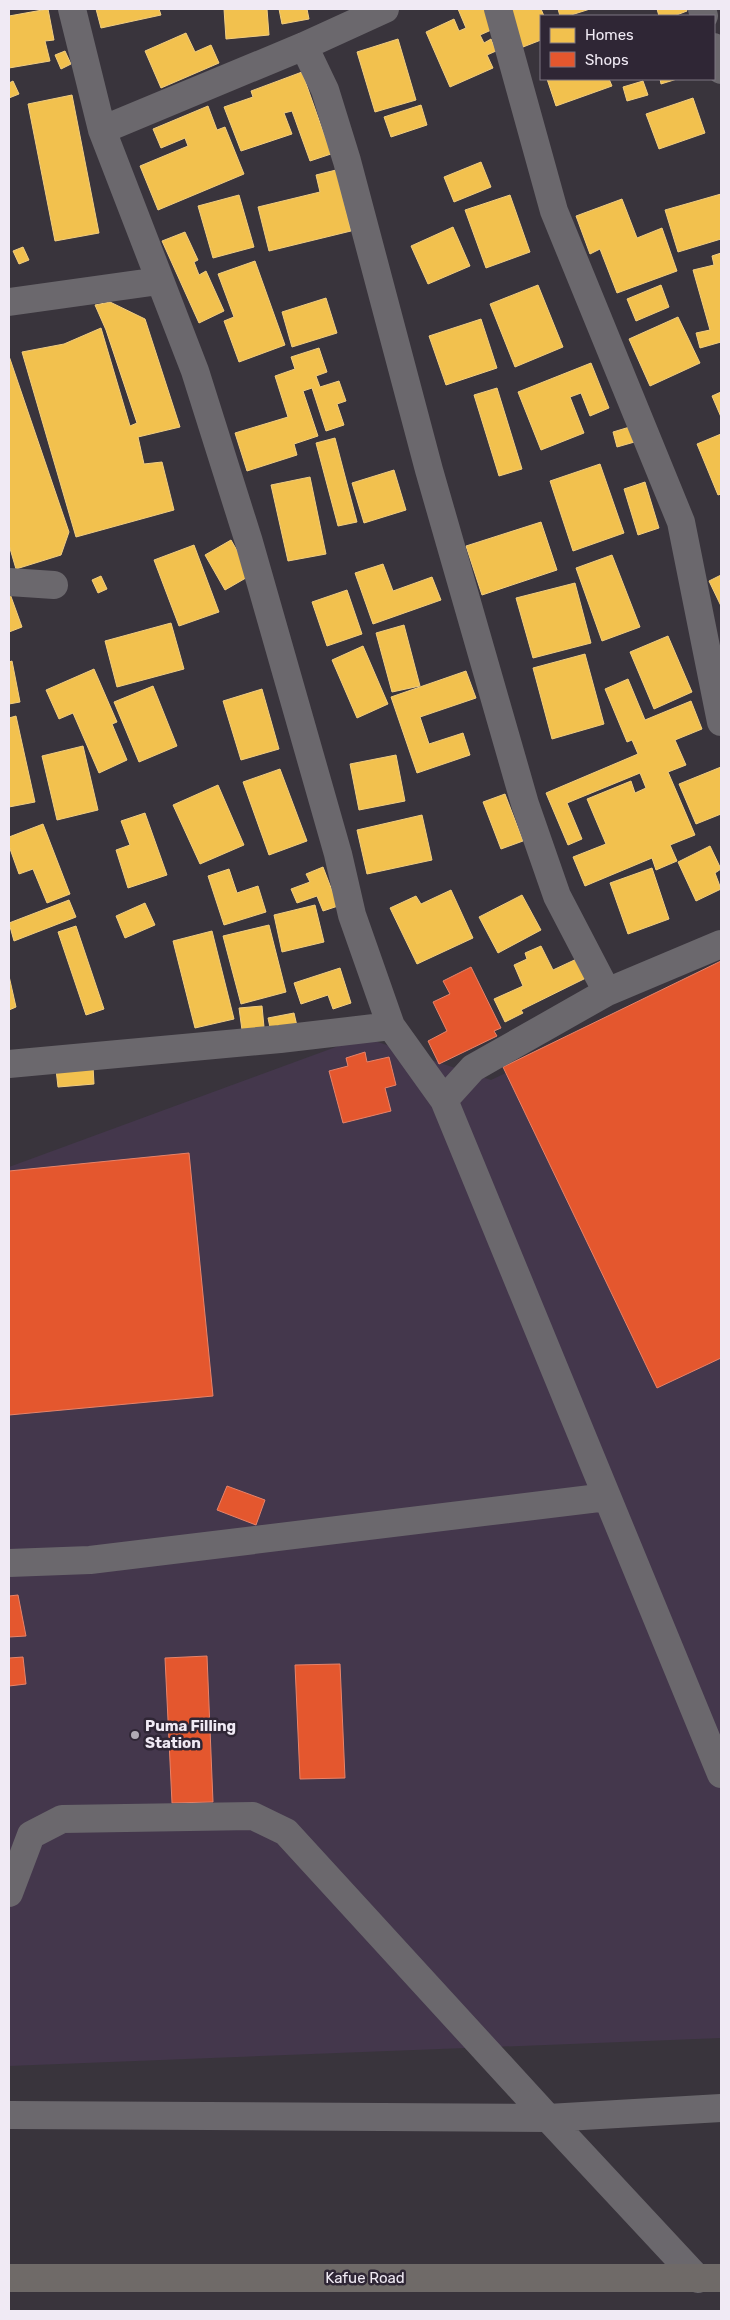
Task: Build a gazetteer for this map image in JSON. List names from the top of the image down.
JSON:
{
  "streets": {
    "main road": ["Kafue Road"]
  },
  "places": ["Puma Filling Station"],
  "legend": ["Homes", "Shops"]
}
